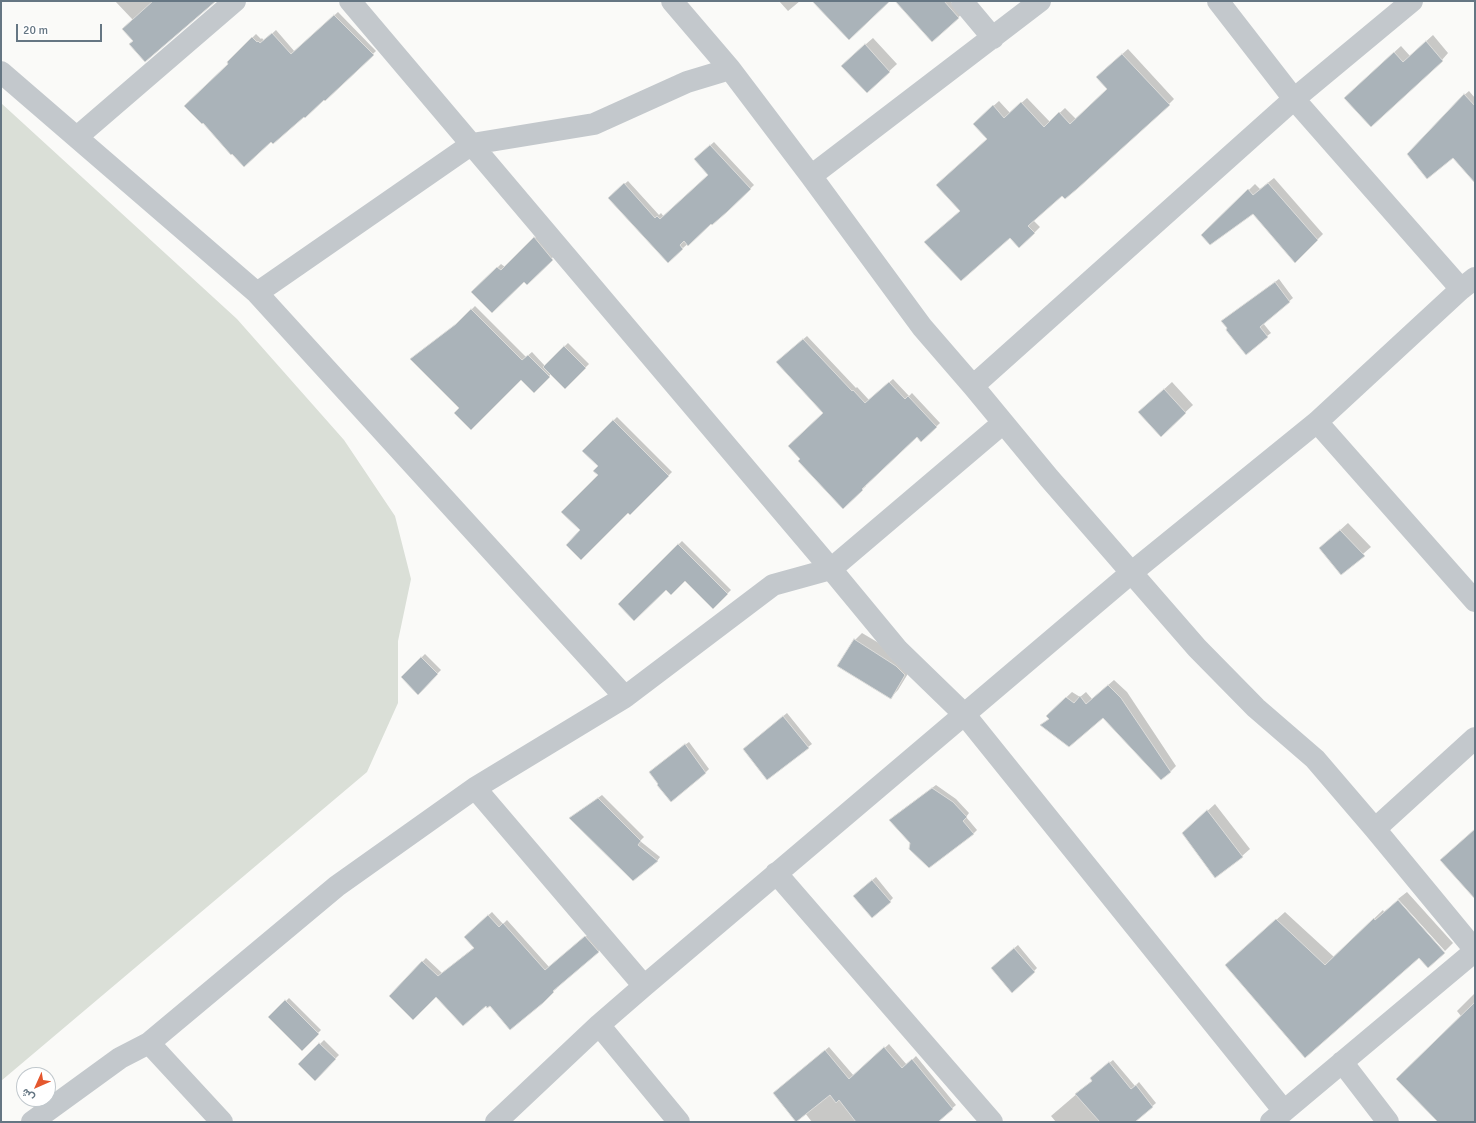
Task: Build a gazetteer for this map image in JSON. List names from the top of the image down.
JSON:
{
  "scale_bar": "20 m",
  "north": "bottom left"
}
